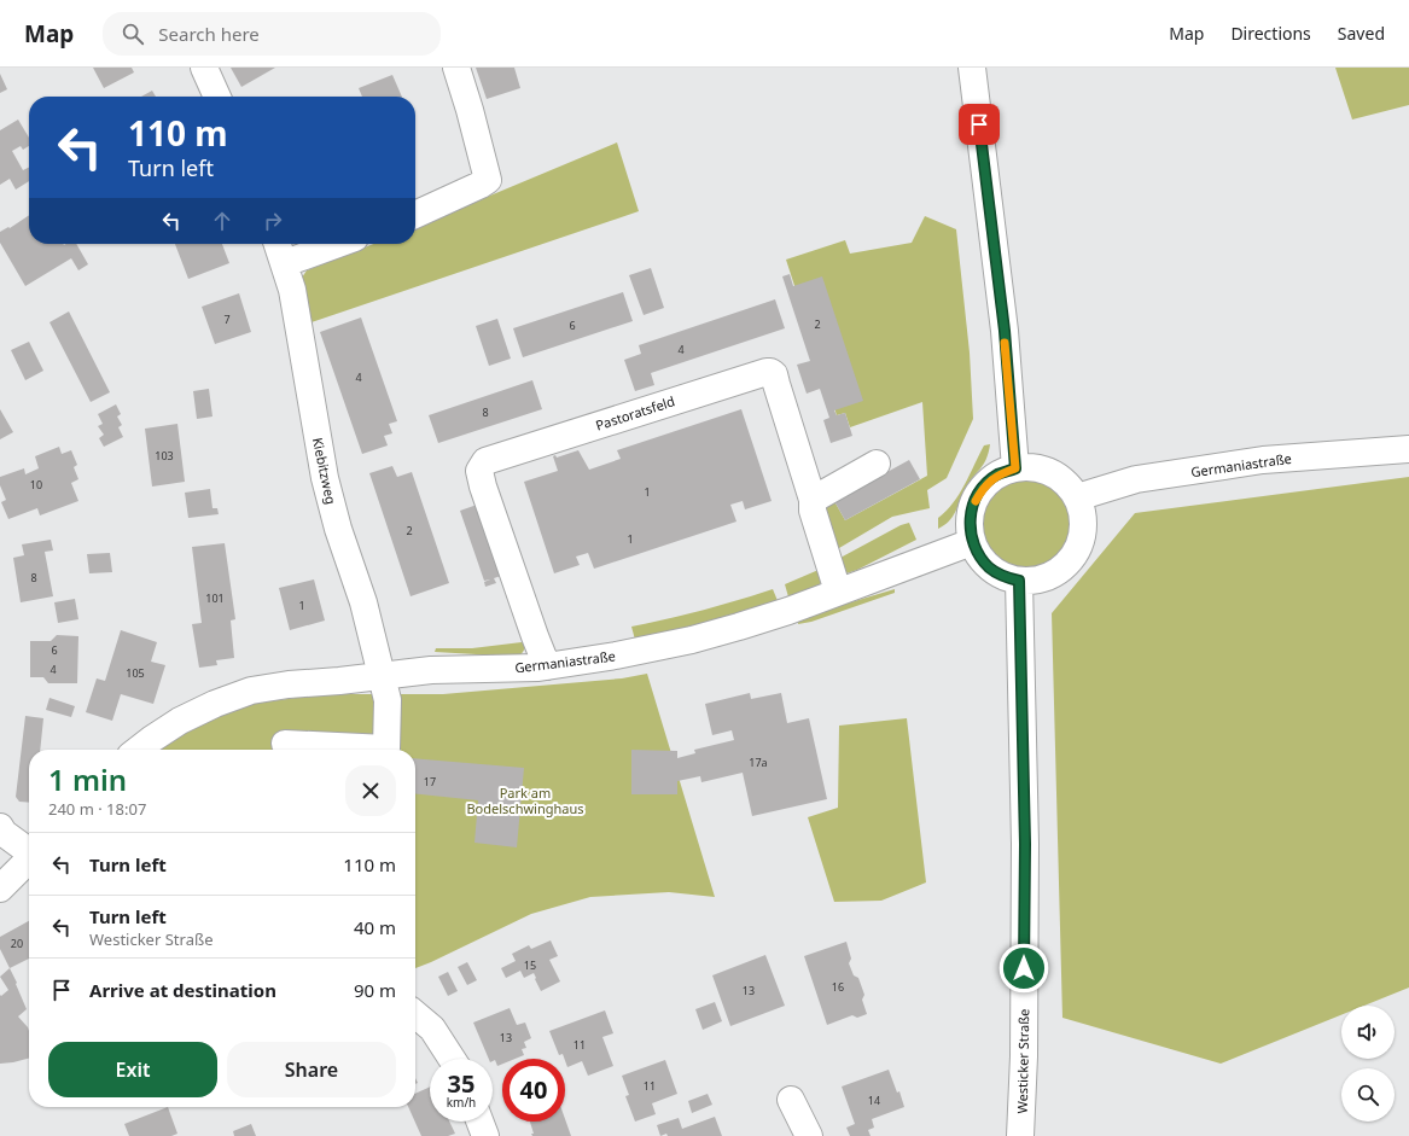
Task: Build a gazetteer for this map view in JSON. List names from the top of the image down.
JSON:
{
  "streets": {
    "street": [
      "Pastoratsfeld",
      "Germaniastraße",
      "Kiebitzweg",
      "Westicker Straße"
    ]
  },
  "crossings": [
    ["Pastoratsfeld", "Germaniastraße"],
    ["Germaniastraße", "Kiebitzweg"],
    ["Germaniastraße", "Westicker Straße"]
  ],
  "parks": ["Park am Bodelschwinghaus"],
  "house_numbers": [
    "7",
    "2",
    "6",
    "4",
    "4",
    "8",
    "103",
    "10",
    "1",
    "2",
    "1",
    "8",
    "101",
    "1",
    "6",
    "4",
    "105",
    "17a",
    "17",
    "20",
    "15",
    "16",
    "13",
    "13",
    "11",
    "11",
    "14"
  ],
  "page": {
    "header": "Map",
    "search": "Search here",
    "nav": ["Map", "Directions", "Saved"],
    "turn": ["110 m", "Turn left"],
    "heading": ["1 min", "240 m · 18:07"],
    "list": [
      {
        "name": "Turn left",
        "value": "110 m"
      },
      {
        "name": "Turn left",
        "note": "Westicker Straße",
        "value": "40 m"
      },
      {
        "name": "Arrive at destination",
        "value": "90 m"
      }
    ],
    "buttons": ["Exit", "Share"],
    "speed": "35 km/h",
    "limit": "40"
  }
}
